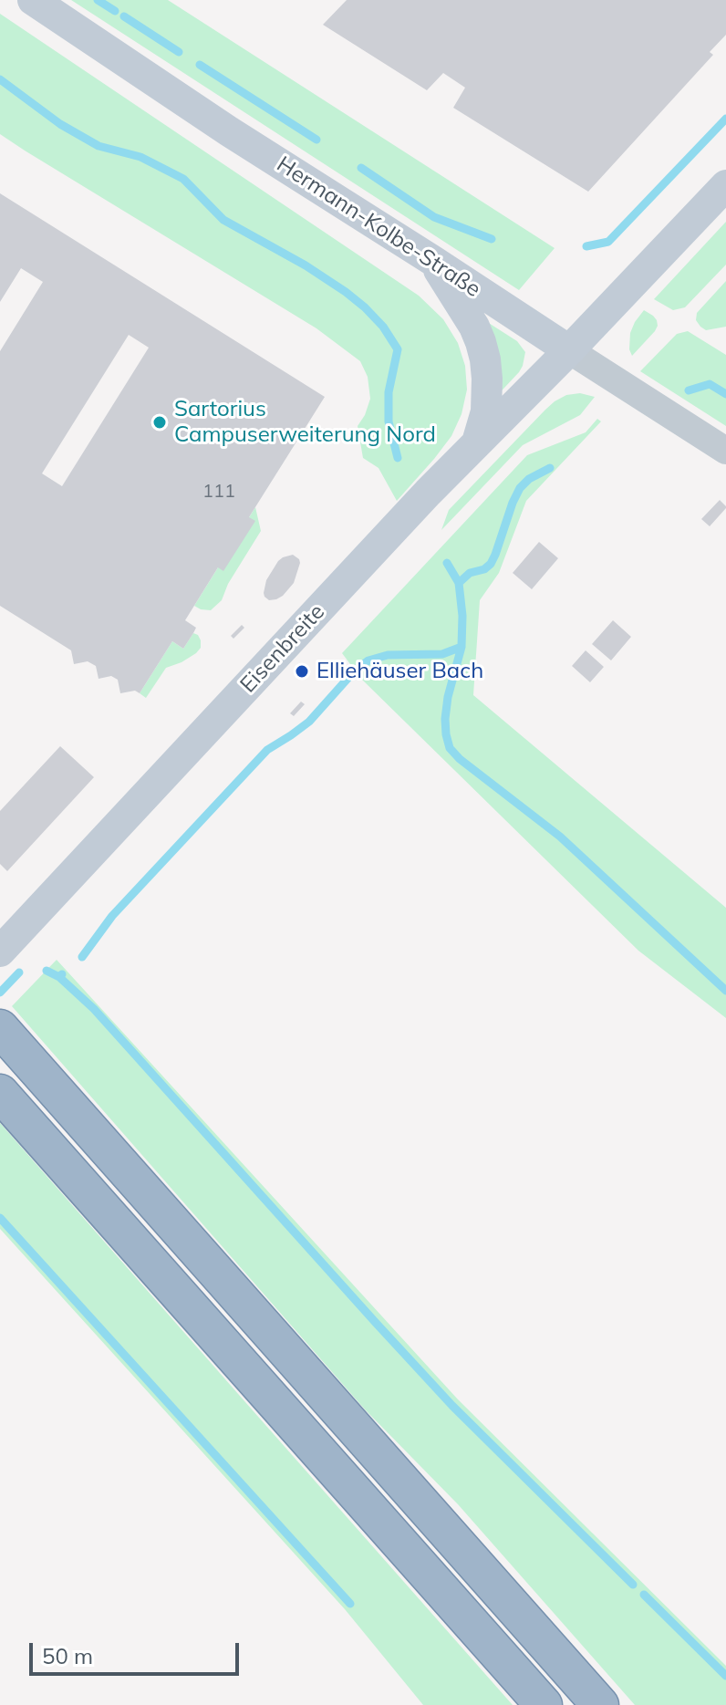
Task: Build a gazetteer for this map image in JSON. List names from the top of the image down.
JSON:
{
  "streets": {
    "main road": ["Hermann-Kolbe-Straße", "Eisenbreite"]
  },
  "crossings": [
    ["Hermann-Kolbe-Straße", "Eisenbreite"]
  ],
  "places": ["Sartorius Campuserweiterung Nord", "Elliehäuser Bach"],
  "house_numbers": ["111"],
  "scale_bar": "50 m"
}
